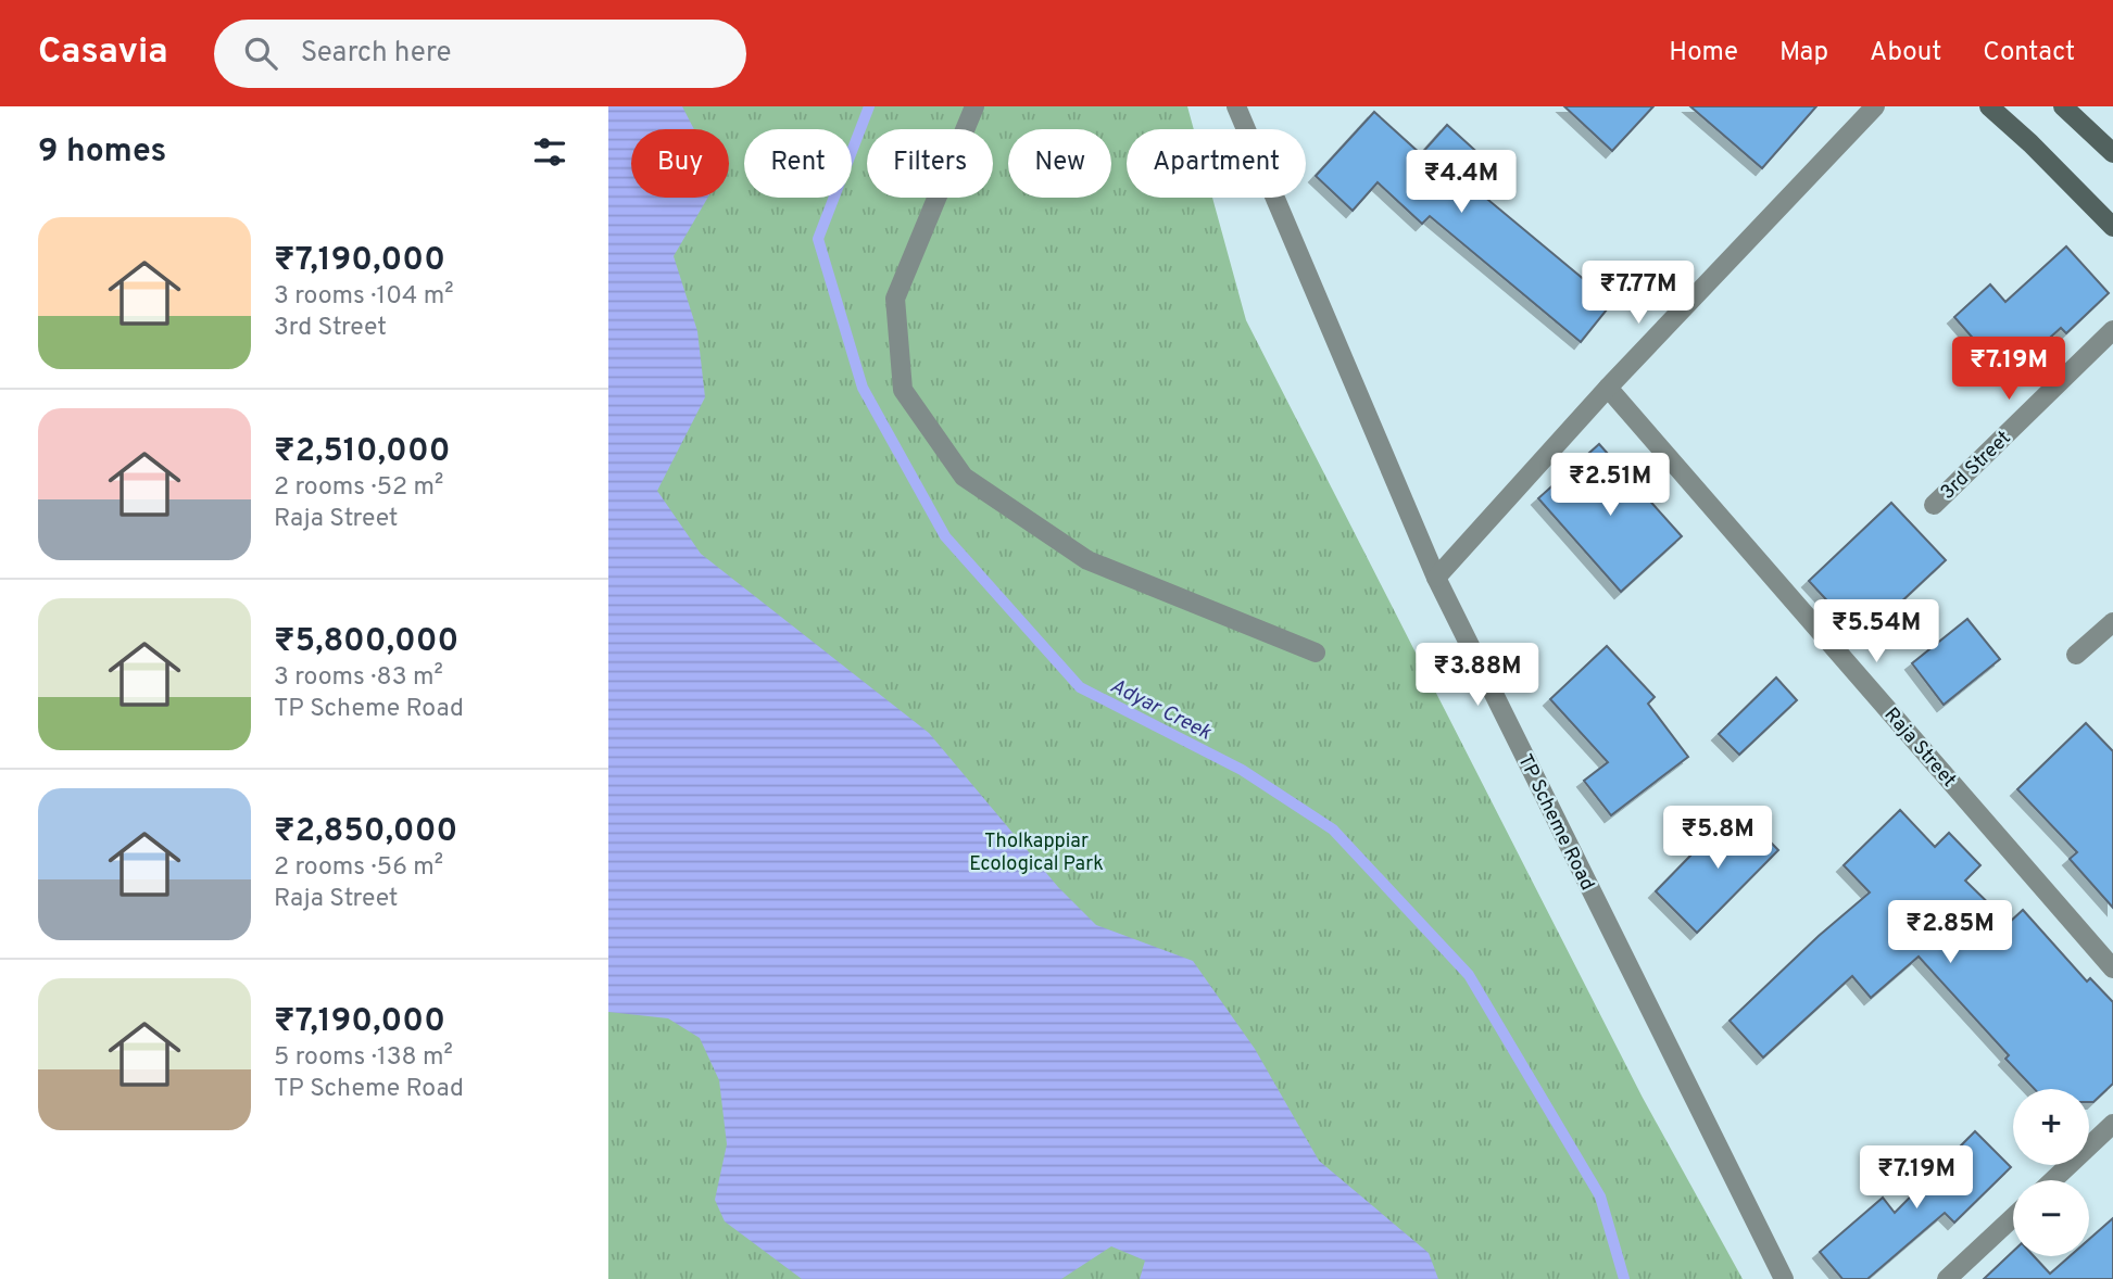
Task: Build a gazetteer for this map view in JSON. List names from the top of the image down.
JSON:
{
  "streets": {
    "street": ["3rd Street", "Raja Street", "TP Scheme Road"]
  },
  "water": ["Adyar Creek"],
  "parks": ["Tholkappiar Ecological Park"],
  "page": {
    "header": "Casavia",
    "search": "Search here",
    "nav": [
      "Home",
      "Map",
      "About",
      "Contact"
    ],
    "heading": "9 homes",
    "chip": [
      "Buy",
      "Rent",
      "Filters",
      "New",
      "Apartment"
    ],
    "price": [
      "₹4.4M",
      "₹7.77M",
      "₹7.19M",
      "₹2.51M",
      "₹5.54M",
      "₹3.88M",
      "₹5.8M",
      "₹2.85M",
      "₹7.19M"
    ],
    "list": [
      {
        "name": "₹7,190,000",
        "note": "3 rooms · 104 m² · 3rd Street"
      },
      {
        "name": "₹2,510,000",
        "note": "2 rooms · 52 m² · Raja Street"
      },
      {
        "name": "₹5,800,000",
        "note": "3 rooms · 83 m² · TP Scheme Road"
      },
      {
        "name": "₹2,850,000",
        "note": "2 rooms · 56 m² · Raja Street"
      },
      {
        "name": "₹7,190,000",
        "note": "5 rooms · 138 m² · TP Scheme Road"
      }
    ],
    "map_buttons": ["+", "−"]
  }
}
